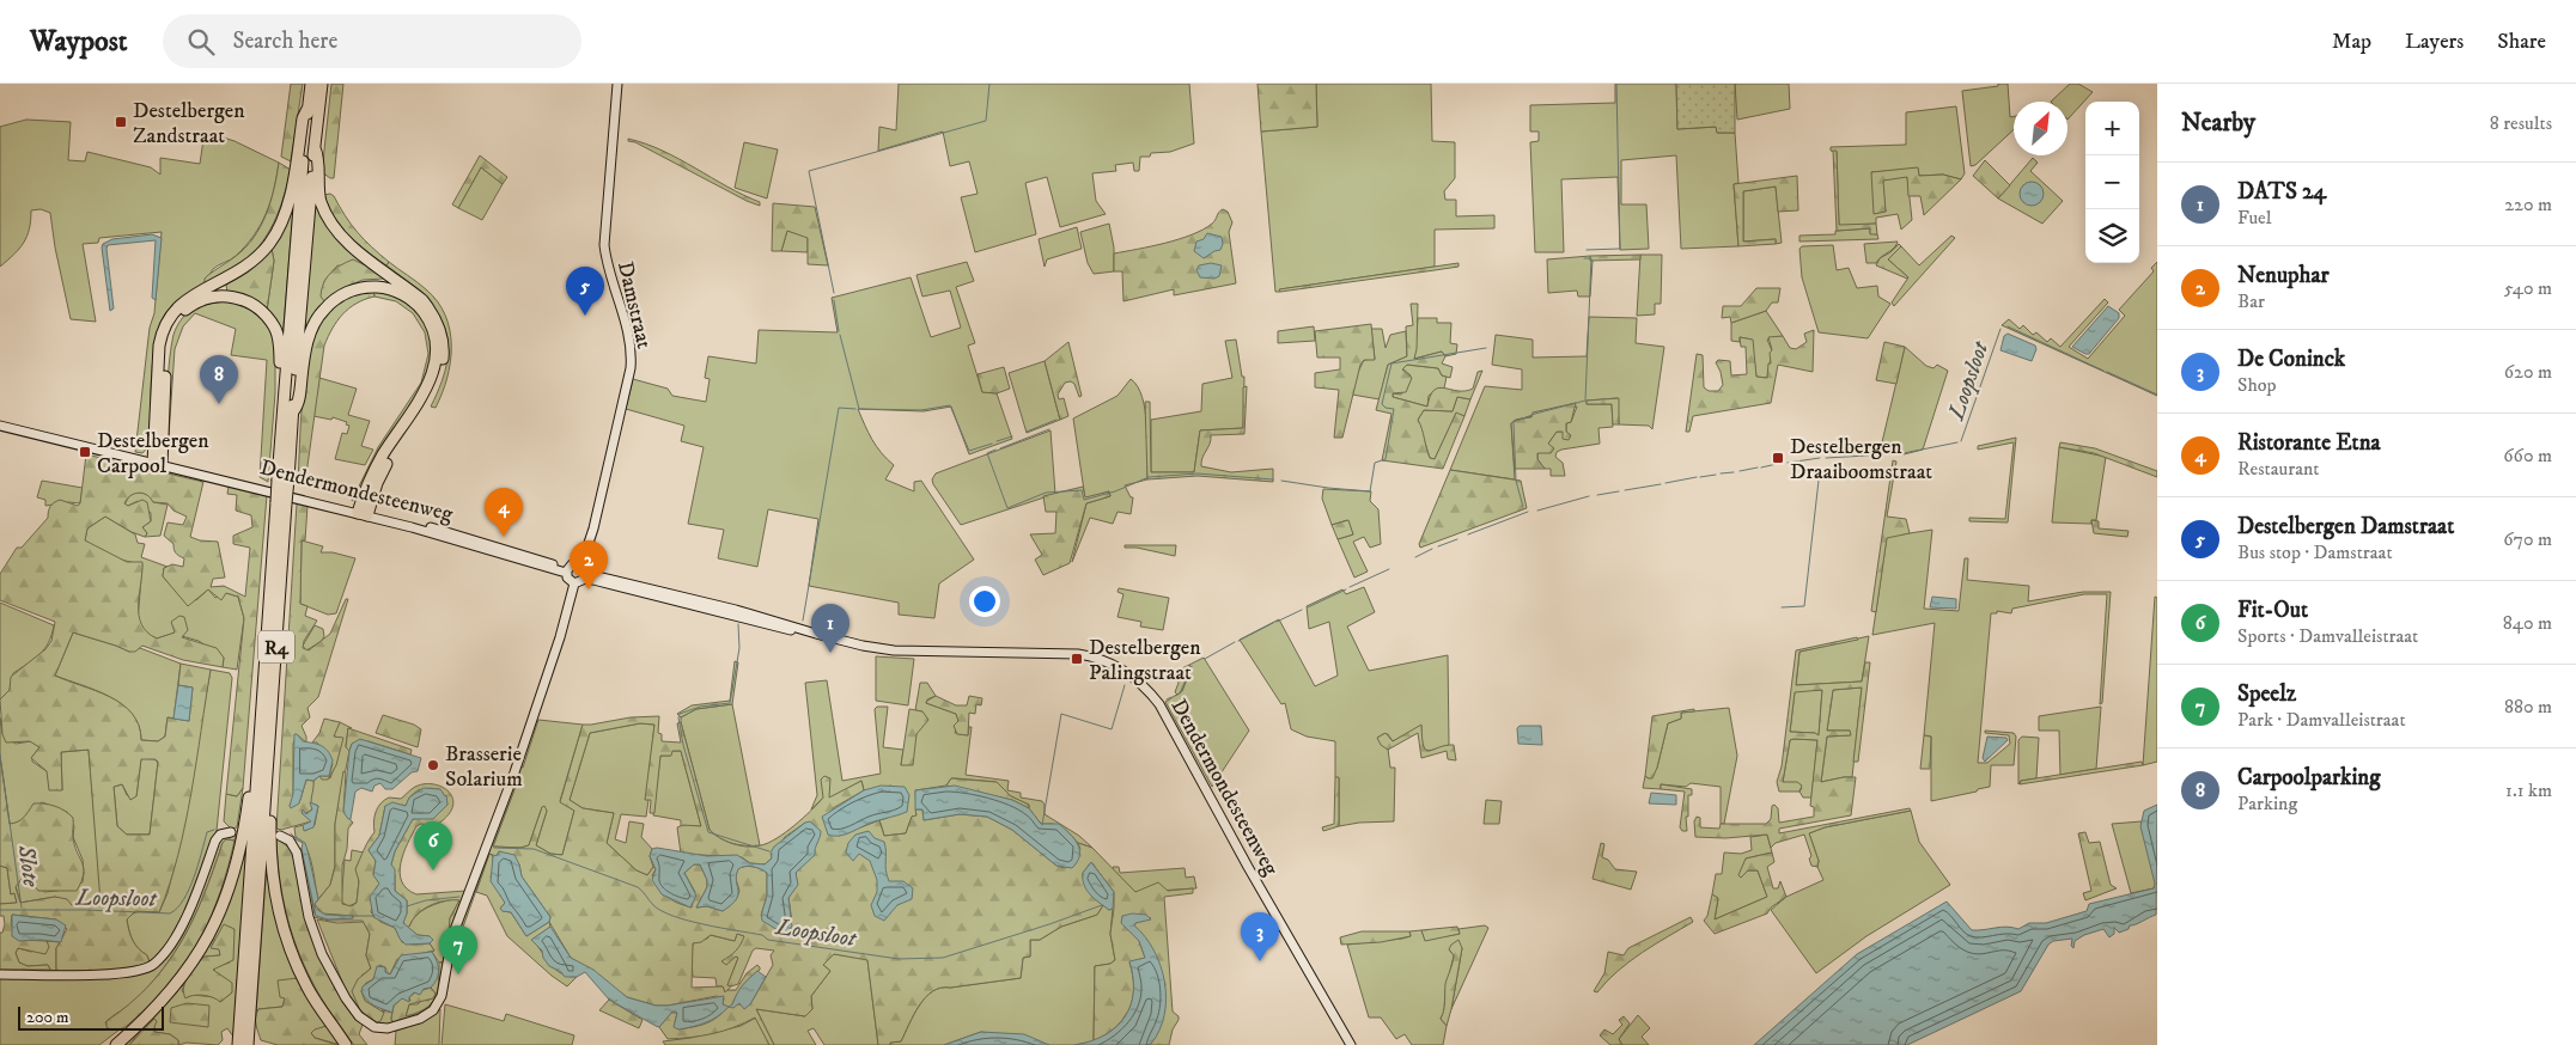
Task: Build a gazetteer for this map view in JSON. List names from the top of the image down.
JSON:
{
  "streets": {
    "highway": ["R4"],
    "main road": ["Damstraat", "Dendermondesteenweg"]
  },
  "crossings": [
    ["Damstraat", "Dendermondesteenweg"]
  ],
  "water": ["Loopsloot", "Slote"],
  "places": {
    "transit": [
      "Destelbergen Zandstraat",
      "Destelbergen Carpool",
      "Destelbergen Draaiboomstraat",
      "Destelbergen Palingstraat"
    ],
    "other": ["Brasserie Solarium"]
  },
  "scale_bar": "200 m",
  "north": "top right",
  "page": {
    "header": "Waypost",
    "search": "Search here",
    "nav": ["Map", "Layers", "Share"],
    "heading": ["Nearby", "8 results"],
    "map_buttons": ["+", "−"],
    "list": [
      {
        "mark": "1",
        "name": "DATS 24",
        "note": "Fuel",
        "value": "220 m"
      },
      {
        "mark": "2",
        "name": "Nenuphar",
        "note": "Bar",
        "value": "540 m"
      },
      {
        "mark": "3",
        "name": "De Coninck",
        "note": "Shop",
        "value": "620 m"
      },
      {
        "mark": "4",
        "name": "Ristorante Etna",
        "note": "Restaurant",
        "value": "660 m"
      },
      {
        "mark": "5",
        "name": "Destelbergen Damstraat",
        "note": "Bus stop · Damstraat",
        "value": "670 m"
      },
      {
        "mark": "6",
        "name": "Fit-Out",
        "note": "Sports · Damvalleistraat",
        "value": "840 m"
      },
      {
        "mark": "7",
        "name": "Speelz",
        "note": "Park · Damvalleistraat",
        "value": "880 m"
      },
      {
        "mark": "8",
        "name": "Carpoolparking",
        "note": "Parking",
        "value": "1.1 km"
      }
    ],
    "pins": [
      "5",
      "8",
      "4",
      "2",
      "1",
      "6",
      "3",
      "7"
    ],
    "scale": "200 m"
  }
}
